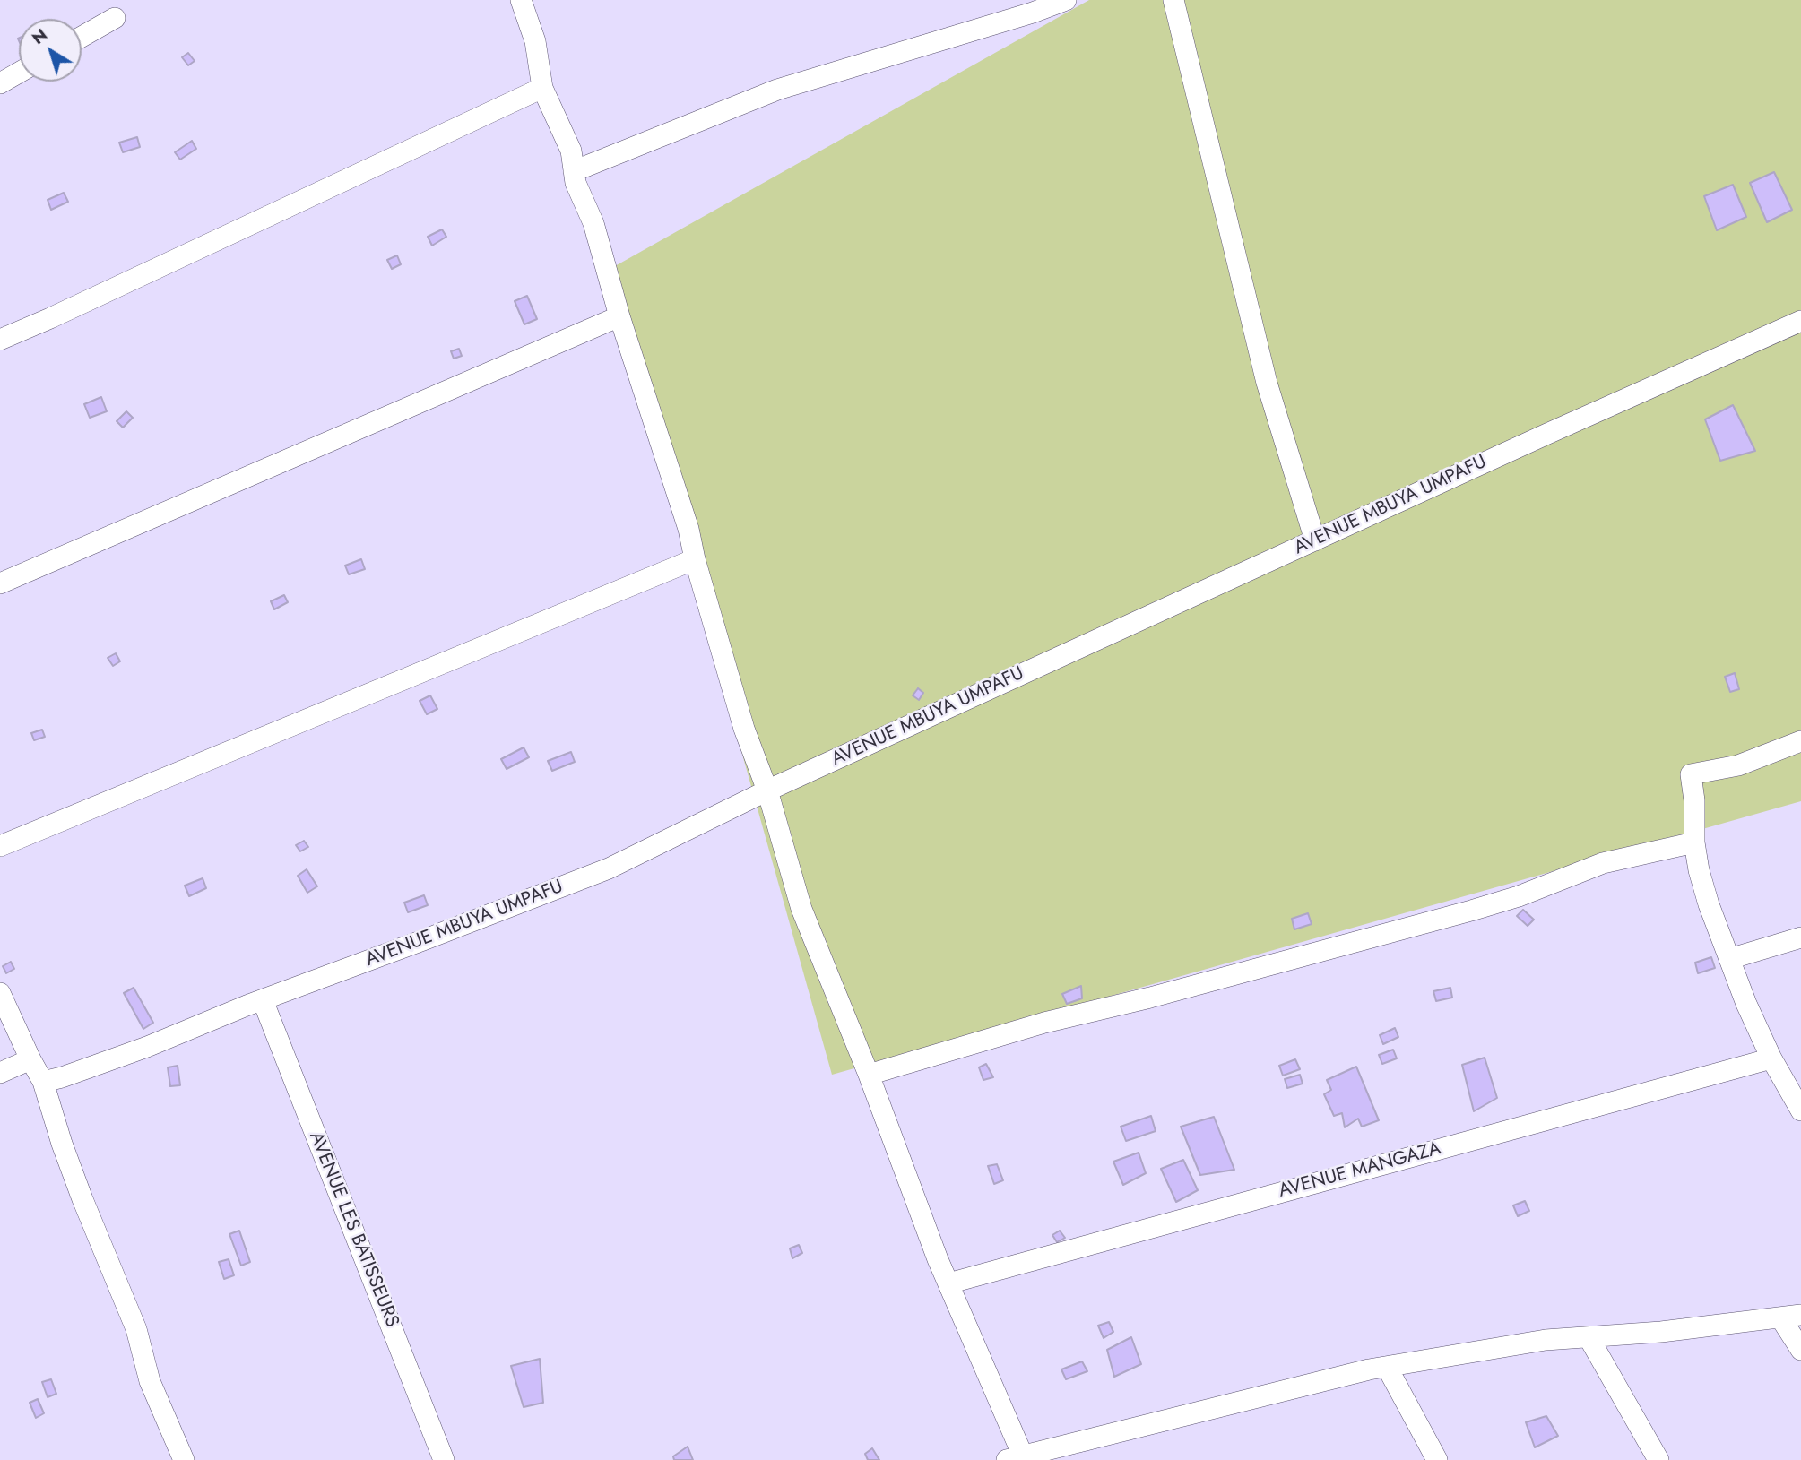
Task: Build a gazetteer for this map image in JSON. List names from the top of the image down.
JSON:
{
  "streets": {
    "street": ["AVENUE MBUYA UMPAFU", "AVENUE MANGAZA", "AVENUE LES BATISSEURS"]
  },
  "crossings": [
    ["AVENUE MBUYA UMPAFU", "AVENUE LES BATISSEURS"]
  ],
  "north": "top left"
}
